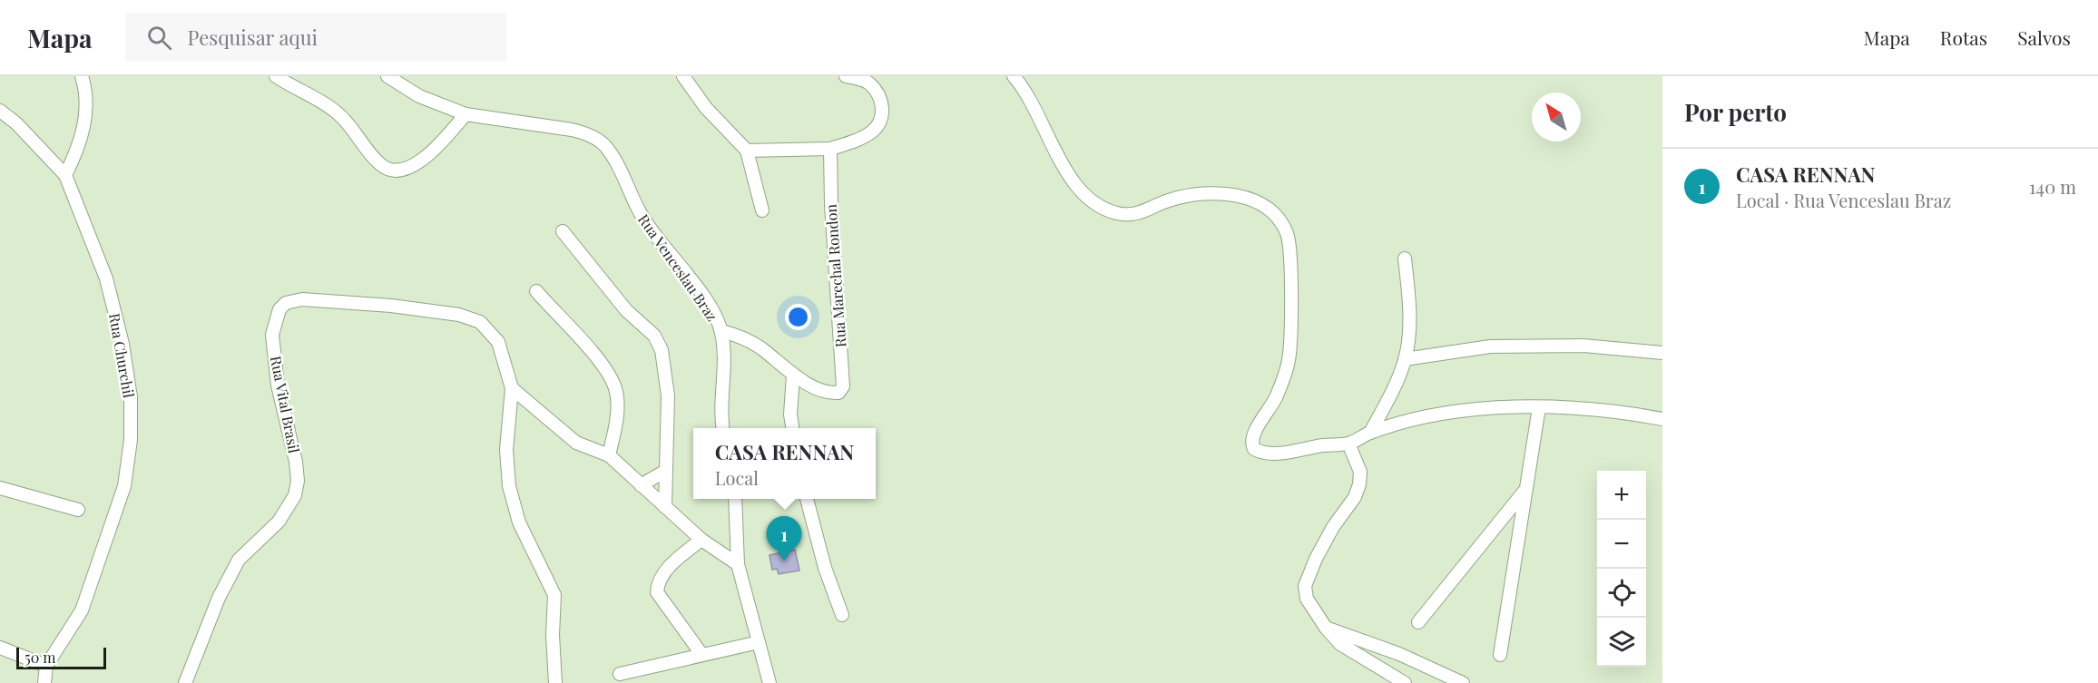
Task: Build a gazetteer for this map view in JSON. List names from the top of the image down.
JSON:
{
  "streets": {
    "street": [
      "Rua Venceslau Braz",
      "Rua Marechal Rondon",
      "Rua Churchil",
      "Rua Vital Brasil"
    ]
  },
  "crossings": [
    ["Rua Venceslau Braz", "Rua Marechal Rondon"]
  ],
  "scale_bar": "50 m",
  "north": "top left",
  "page": {
    "header": "Mapa",
    "search": "Pesquisar aqui",
    "nav": ["Mapa", "Rotas", "Salvos"],
    "heading": "Por perto",
    "list": [
      {
        "mark": "1",
        "name": "CASA RENNAN",
        "note": "Local · Rua Venceslau Braz",
        "value": "140 m"
      }
    ],
    "popup": ["CASA RENNAN", "Local"],
    "map_buttons": ["+", "−"],
    "pins": "1",
    "scale": "50 m"
  }
}
